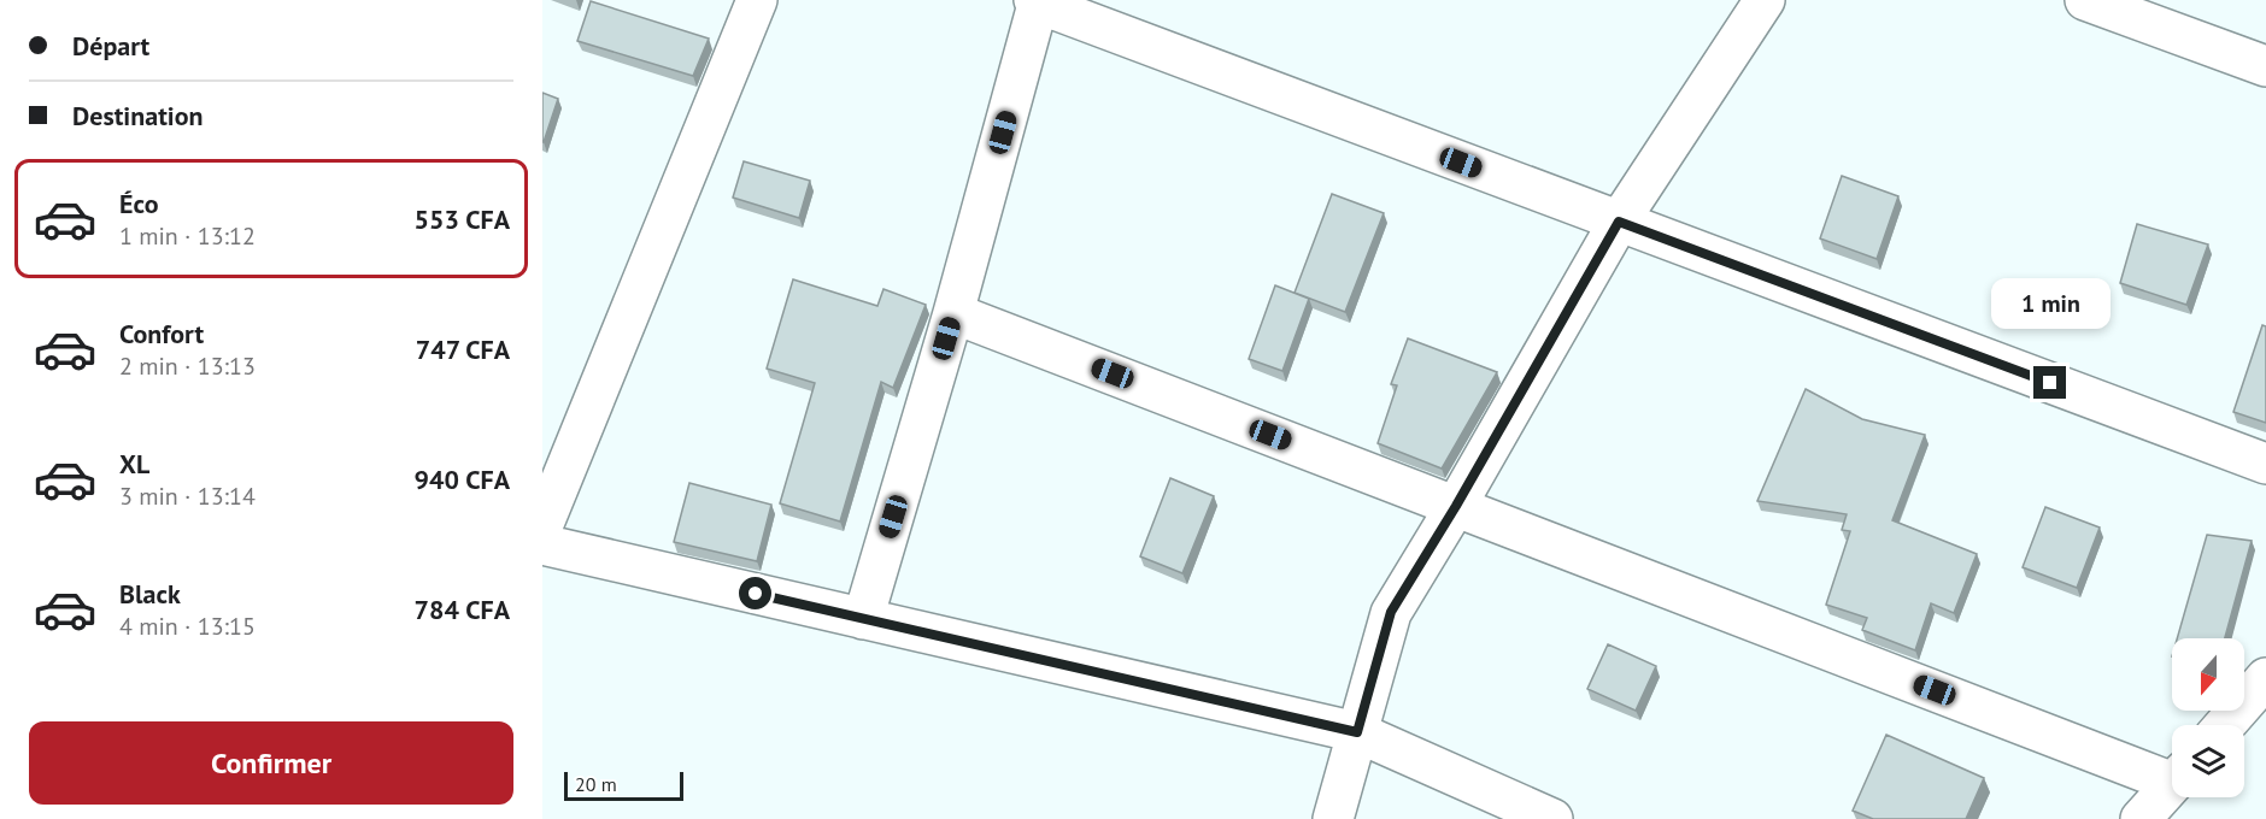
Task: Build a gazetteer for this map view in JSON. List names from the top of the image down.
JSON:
{
  "scale_bar": "20 m",
  "north": "bottom",
  "page": {
    "banner": ["Départ", "Destination"],
    "list": [
      {
        "name": "Éco",
        "note": "1 min · 13:12",
        "value": "553 CFA"
      },
      {
        "name": "Confort",
        "note": "2 min · 13:13",
        "value": "747 CFA"
      },
      {
        "name": "XL",
        "note": "3 min · 13:14",
        "value": "940 CFA"
      },
      {
        "name": "Black",
        "note": "4 min · 13:15",
        "value": "784 CFA"
      }
    ],
    "bubble": "1 min",
    "buttons": "Confirmer",
    "scale": "20 m"
  }
}
